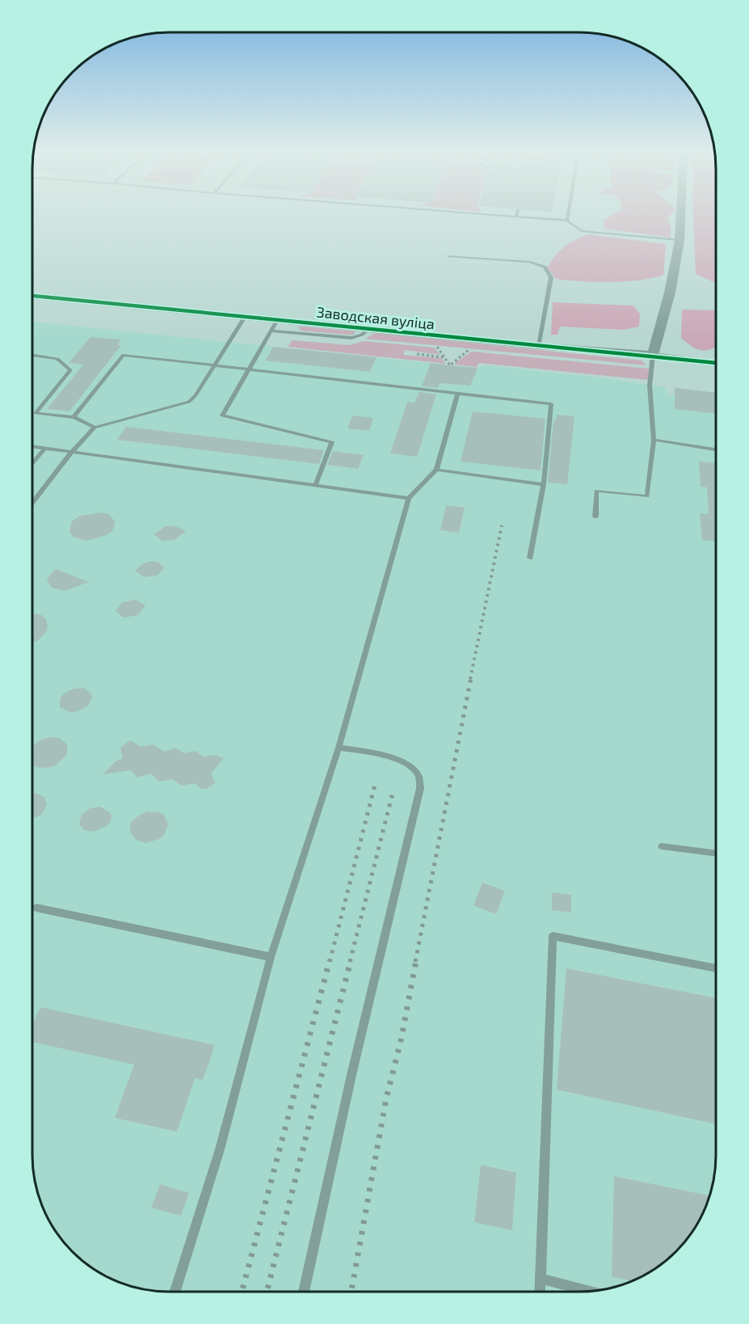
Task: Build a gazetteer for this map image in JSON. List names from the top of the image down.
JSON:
{
  "streets": {
    "street": ["Заводская вуліца"]
  }
}
